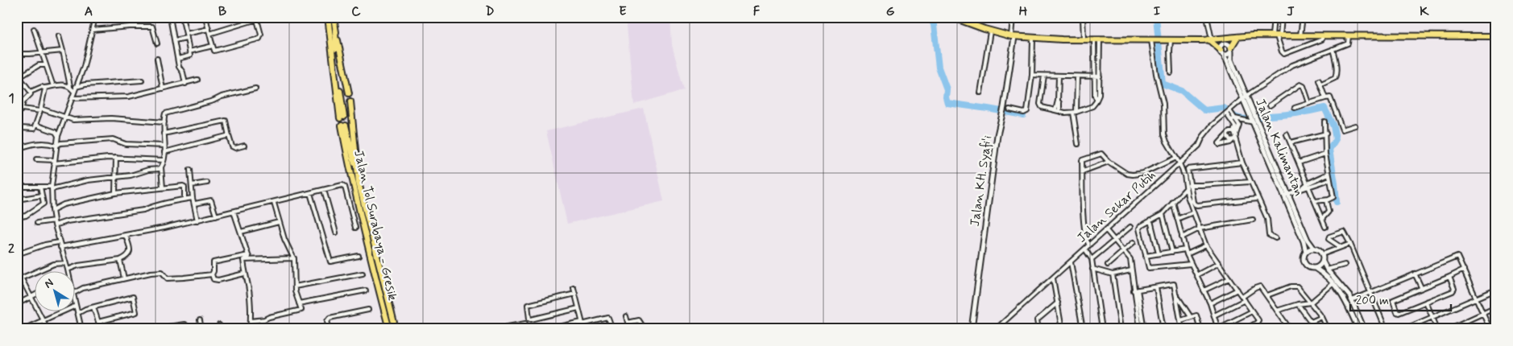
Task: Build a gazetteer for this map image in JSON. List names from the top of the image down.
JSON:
{
  "streets": {
    "highway": ["Jalan Tol Surabaya - Gresik"],
    "main road": ["Jalan Kalimantan", "Jalan KH. Syafi'i"],
    "street": ["Jalan Sekar Putih"]
  },
  "crossings": [
    ["Jalan Kalimantan", "Jalan Sekar Putih"]
  ],
  "scale_bar": "200 m",
  "north": "top left",
  "grid": {
    "columns": [
      "A",
      "B",
      "C",
      "D",
      "E",
      "F",
      "G",
      "H",
      "I",
      "J",
      "K"
    ],
    "rows": ["1", "2"]
  }
}
